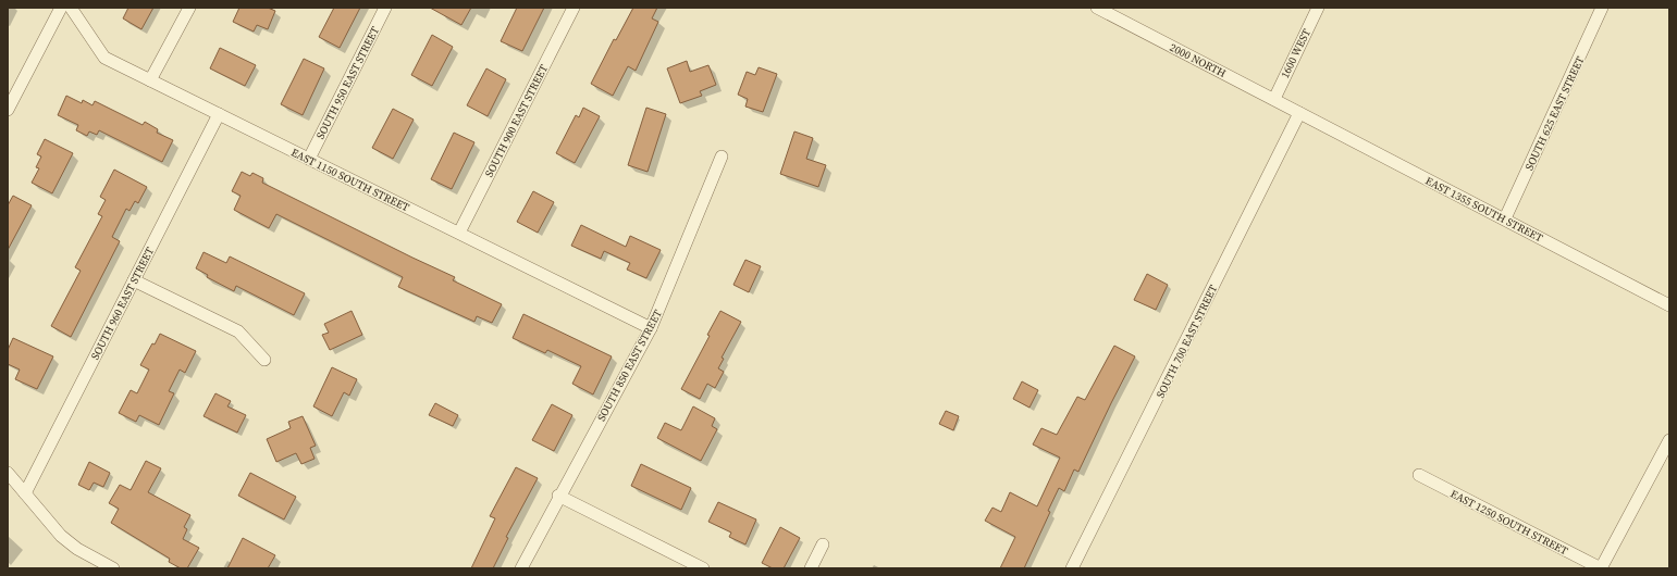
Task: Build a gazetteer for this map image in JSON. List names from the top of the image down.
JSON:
{
  "streets": {
    "street": [
      "1600 WEST",
      "2000 NORTH",
      "SOUTH 950 EAST STREET",
      "SOUTH 625 EAST STREET",
      "SOUTH 900 EAST STREET",
      "EAST 1150 SOUTH STREET",
      "EAST 1355 SOUTH STREET",
      "SOUTH 960 EAST STREET",
      "SOUTH 700 EAST STREET",
      "SOUTH 850 EAST STREET",
      "EAST 1250 SOUTH STREET"
    ]
  },
  "crossings": [
    ["1600 WEST", "2000 NORTH"],
    ["2000 NORTH", "EAST 1355 SOUTH STREET"],
    ["2000 NORTH", "SOUTH 700 EAST STREET"],
    ["SOUTH 950 EAST STREET", "EAST 1150 SOUTH STREET"],
    ["SOUTH 625 EAST STREET", "EAST 1355 SOUTH STREET"],
    ["SOUTH 900 EAST STREET", "EAST 1150 SOUTH STREET"],
    ["EAST 1150 SOUTH STREET", "SOUTH 960 EAST STREET"],
    ["EAST 1150 SOUTH STREET", "SOUTH 850 EAST STREET"],
    ["EAST 1355 SOUTH STREET", "SOUTH 700 EAST STREET"]
  ]
}
